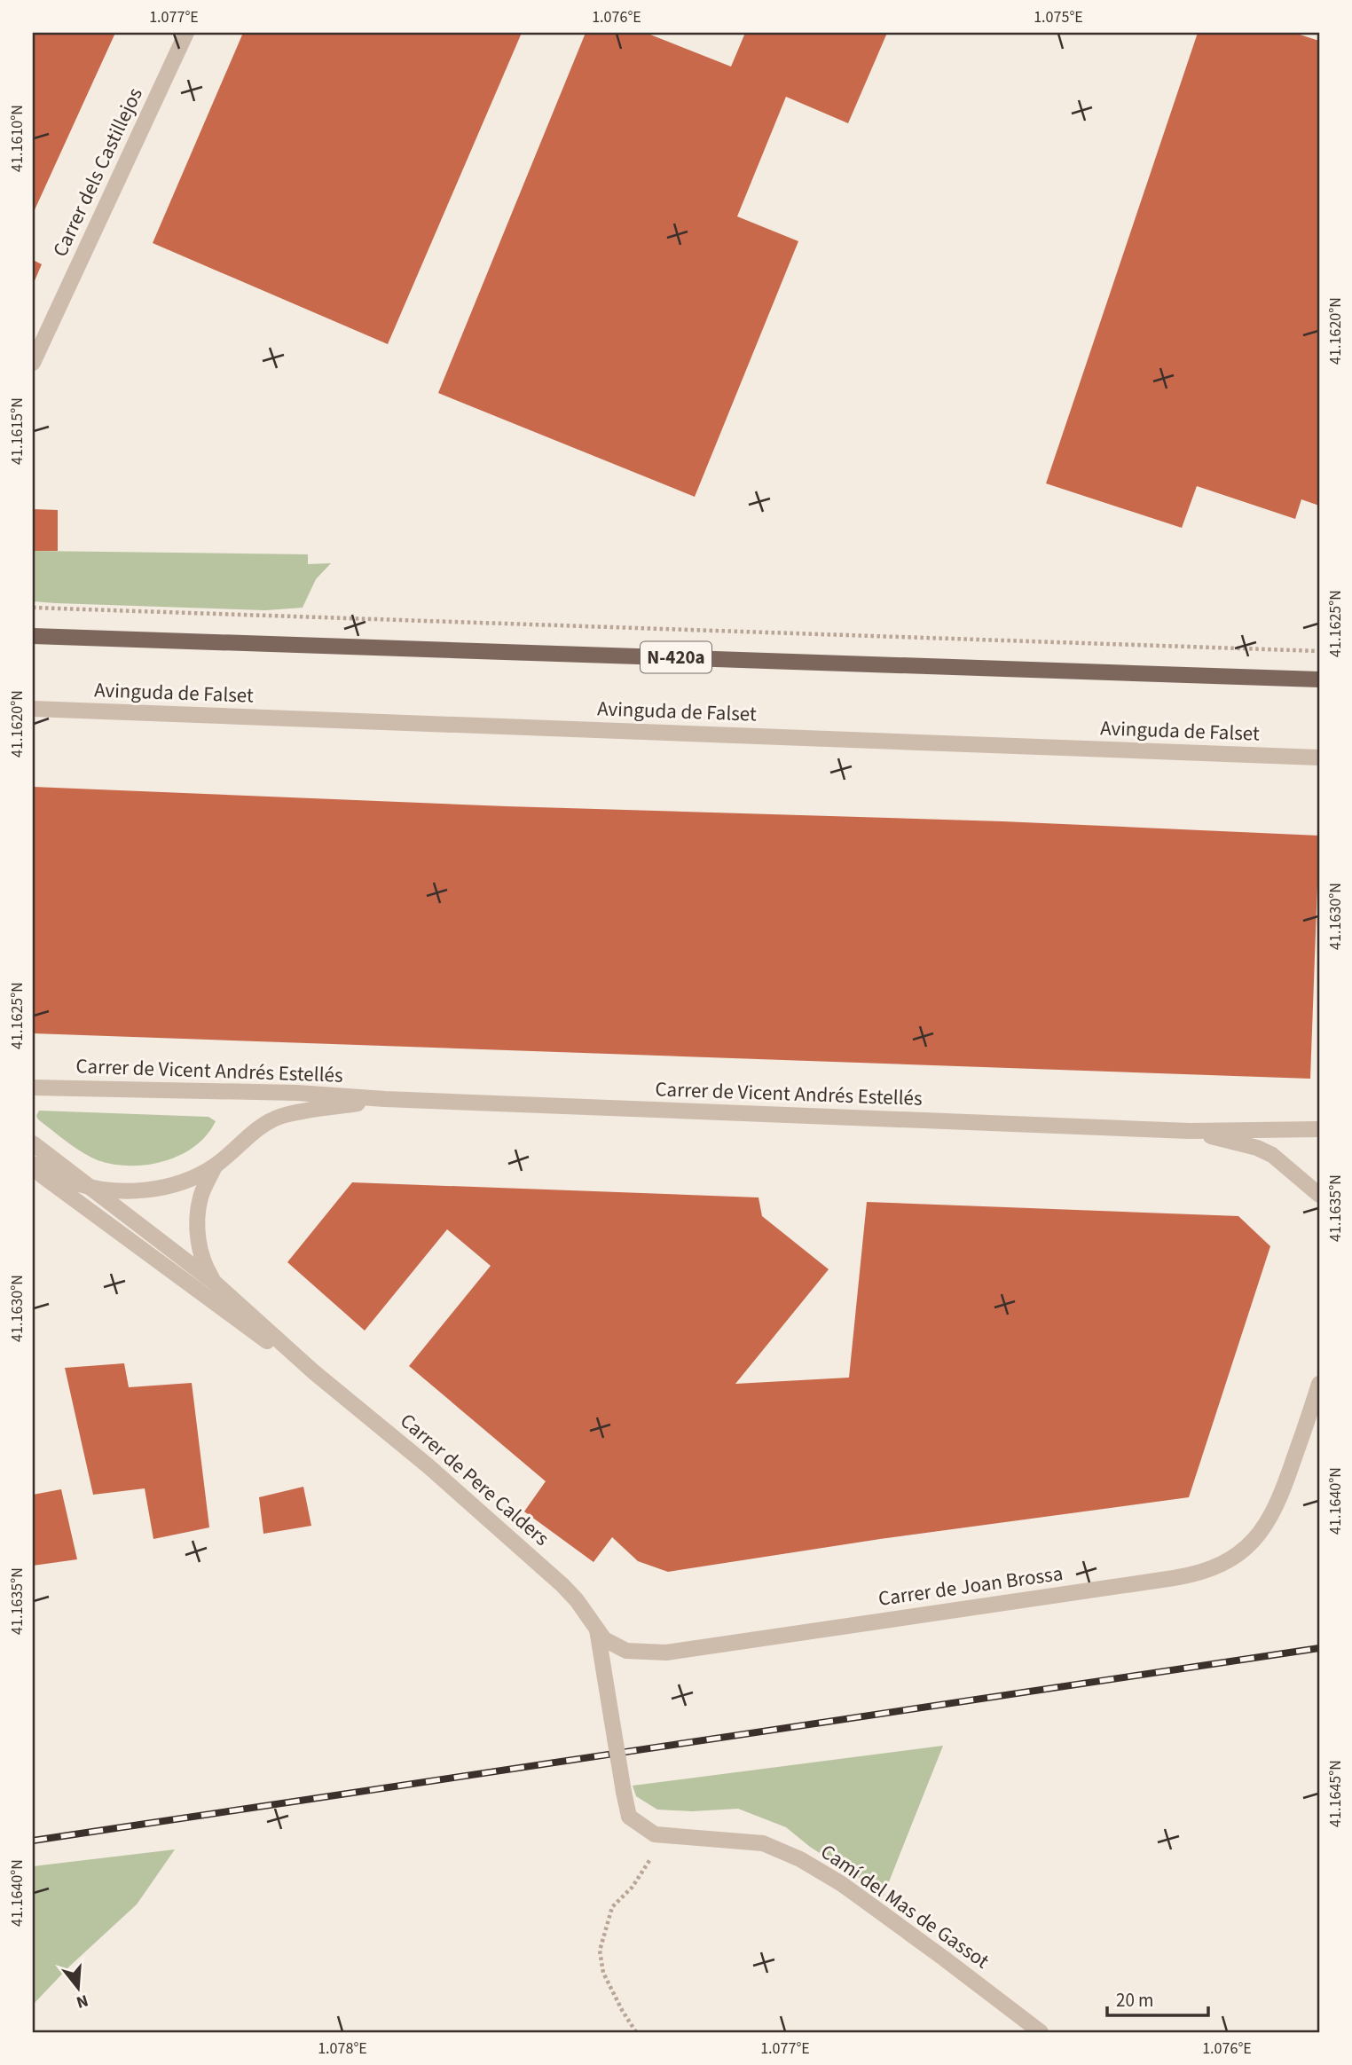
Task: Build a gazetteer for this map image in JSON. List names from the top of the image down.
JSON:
{
  "streets": {
    "main road": ["N-420a"],
    "street": [
      "Carrer dels Castillejos",
      "Avinguda de Falset",
      "Carrer de Vicent Andrés Estellés",
      "Carrer de Pere Calders",
      "Carrer de Joan Brossa",
      "Camí del Mas de Gassot"
    ]
  },
  "crossings": [
    ["Carrer de Vicent Andrés Estellés", "Carrer de Pere Calders"],
    ["Carrer de Pere Calders", "Carrer de Joan Brossa"],
    ["Carrer de Pere Calders", "Camí del Mas de Gassot"],
    ["Carrer de Joan Brossa", "Camí del Mas de Gassot"]
  ],
  "scale_bar": "20 m",
  "north": "bottom",
  "coordinates": [
    "1.077°E",
    "1.076°E",
    "1.075°E",
    "41.1610°N",
    "41.1620°N",
    "41.1615°N",
    "41.1625°N",
    "41.1630°N",
    "41.1635°N",
    "41.1640°N",
    "41.1645°N",
    "1.078°E"
  ]
}
